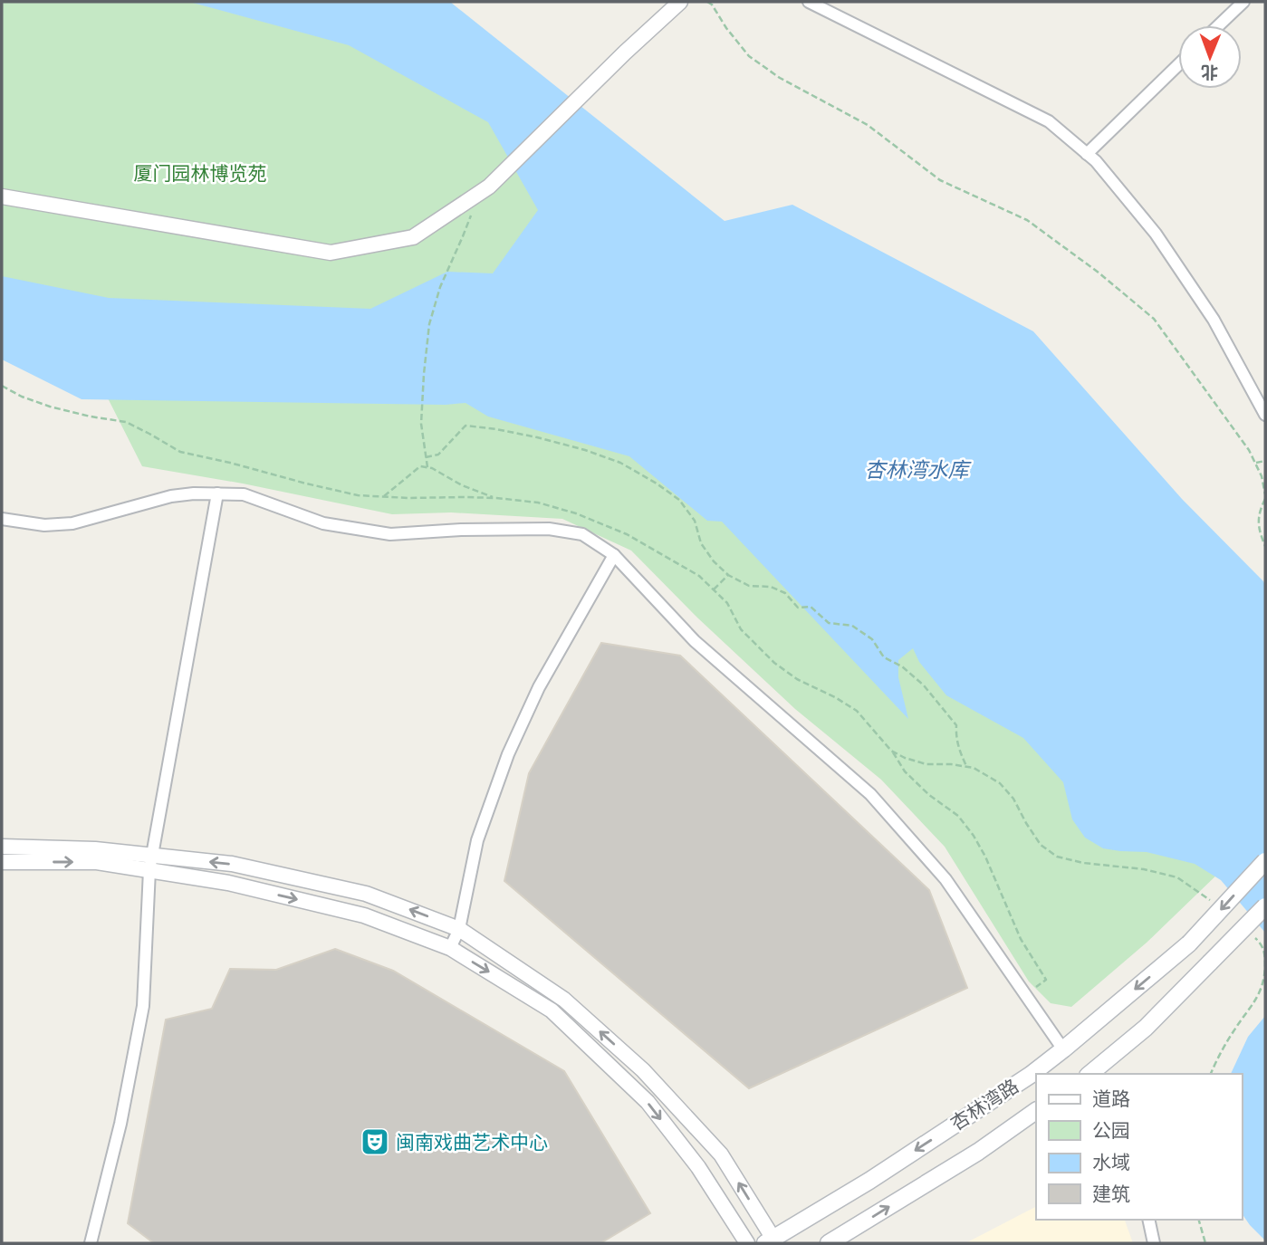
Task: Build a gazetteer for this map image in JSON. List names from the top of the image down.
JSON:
{
  "streets": {
    "main road": ["杏林湾路"]
  },
  "water": ["杏林湾水库"],
  "parks": ["厦门园林博览苑"],
  "places": {
    "theatre": ["闽南戏曲艺术中心"]
  },
  "legend": [
    "道路",
    "公园",
    "水域",
    "建筑"
  ],
  "north": "bottom"
}
